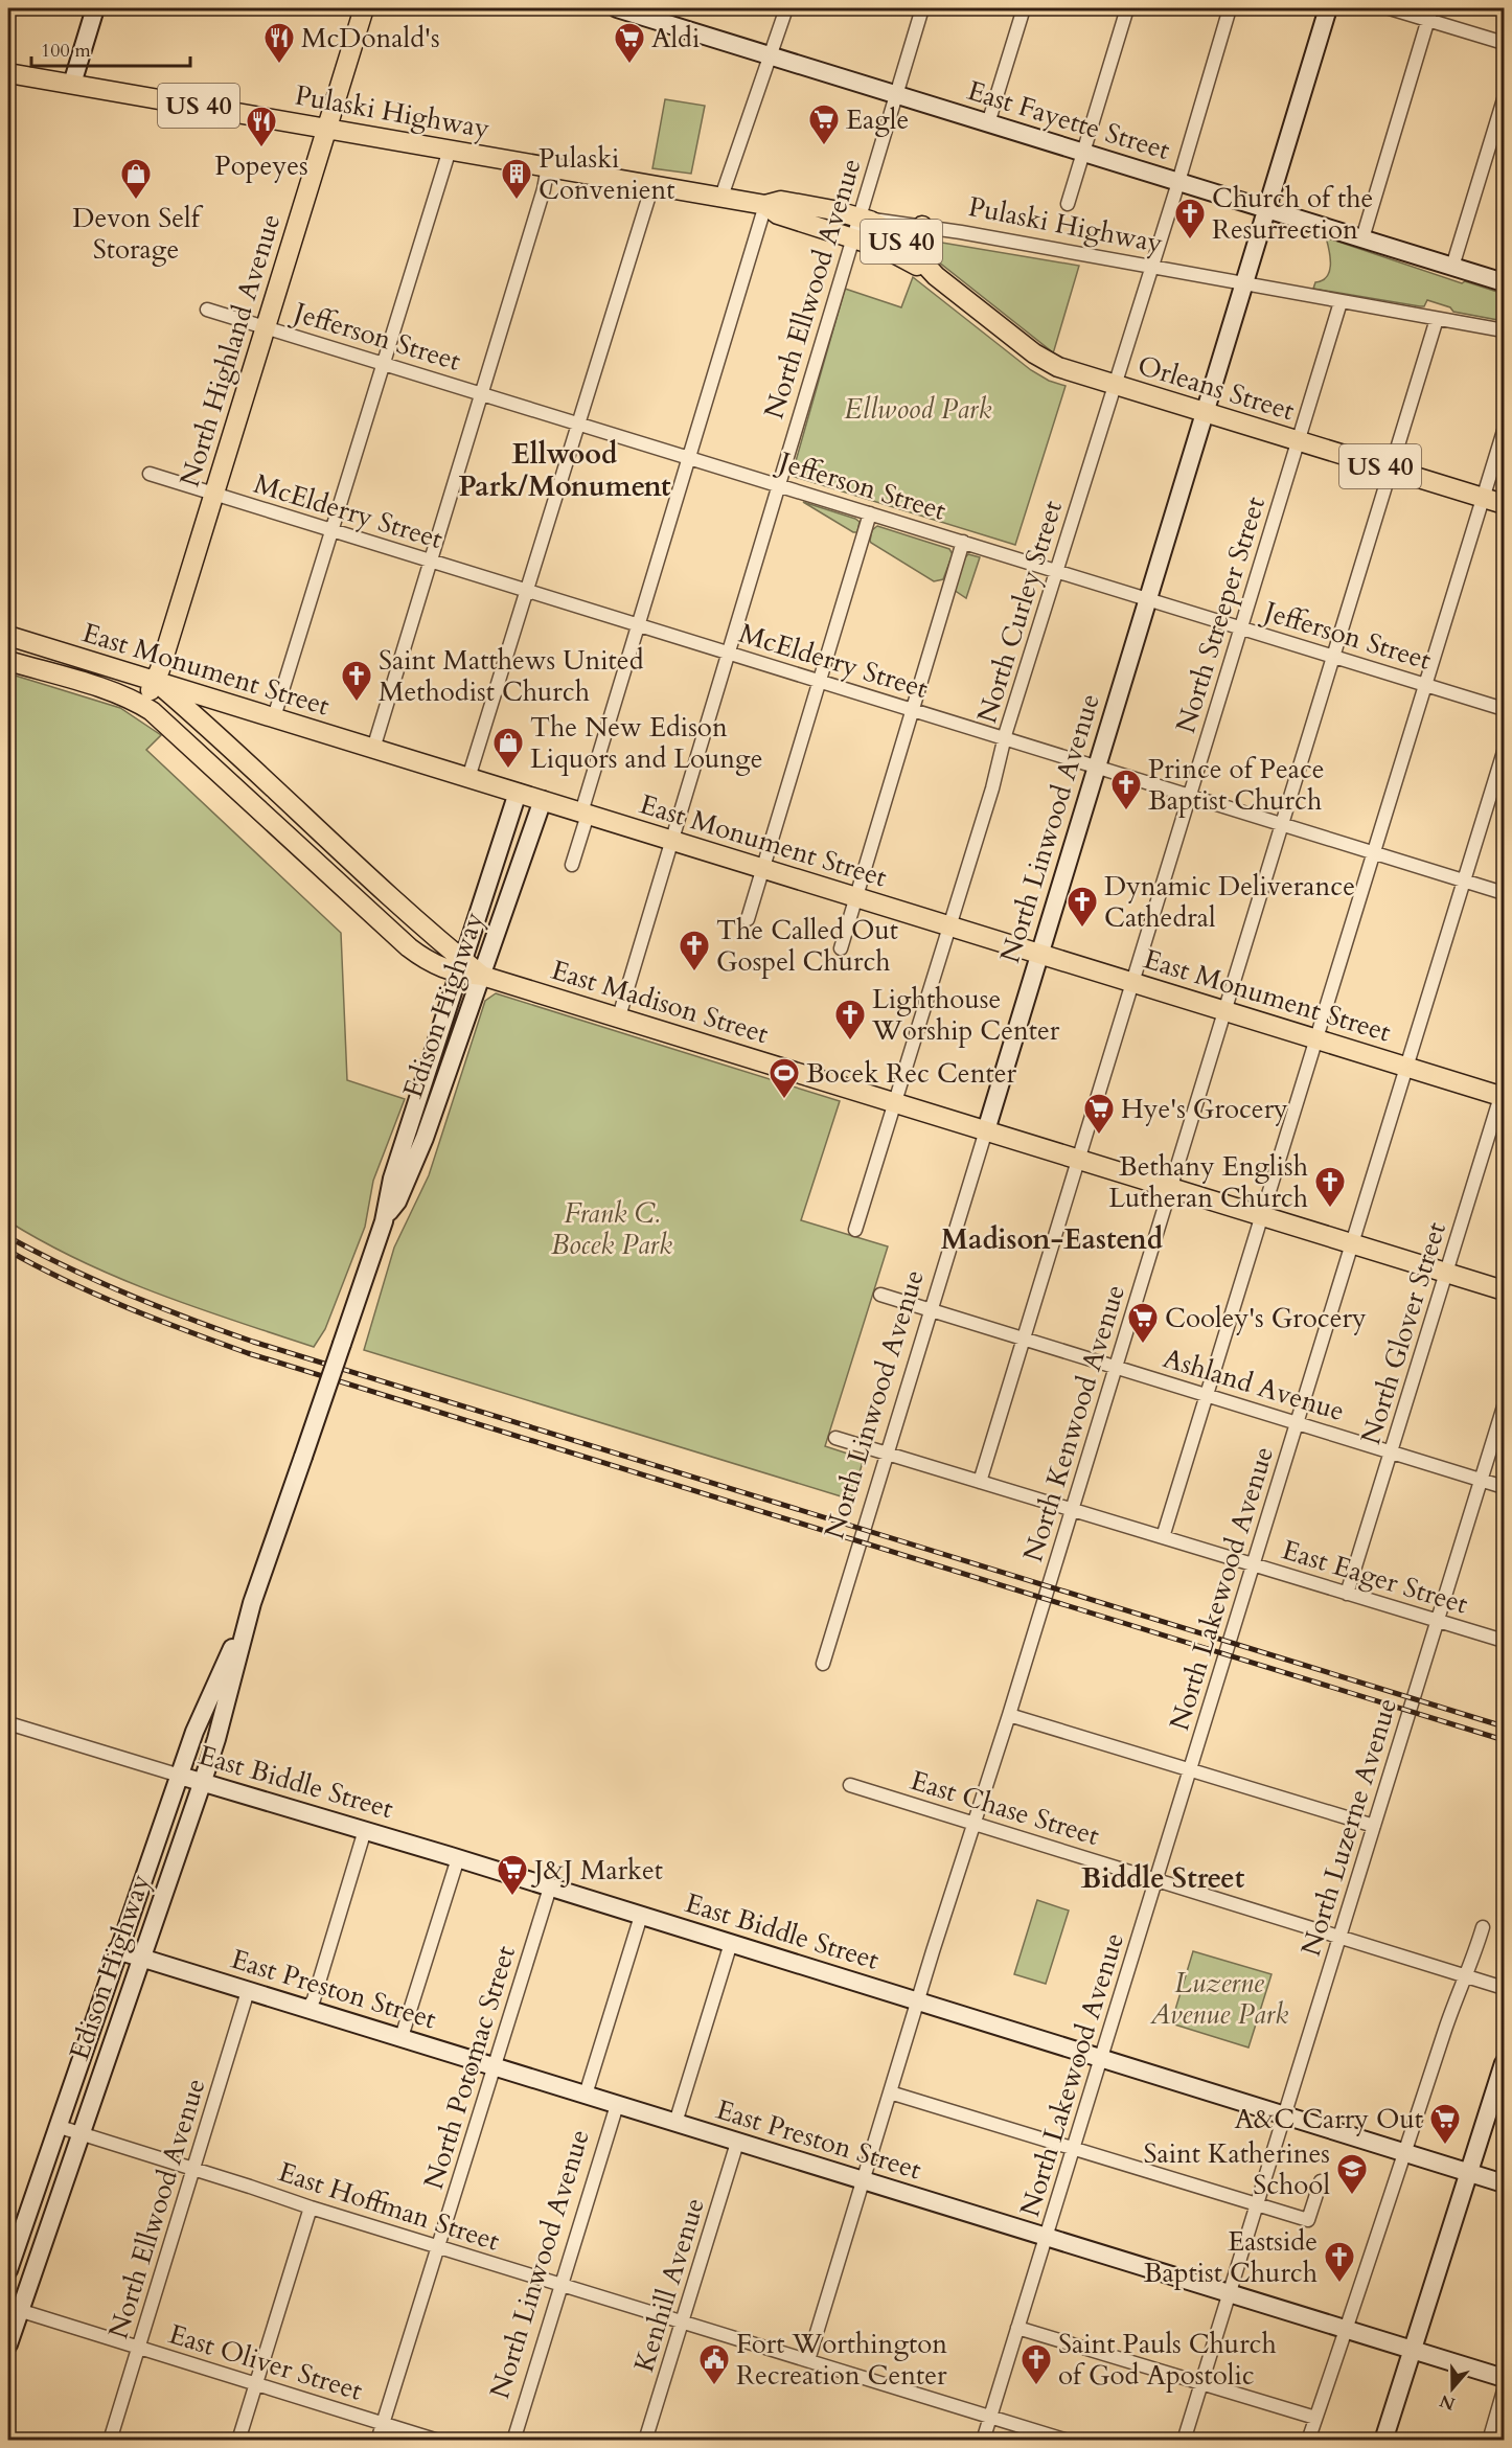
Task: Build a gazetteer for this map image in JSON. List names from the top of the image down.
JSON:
{
  "streets": {
    "main road": [
      "US 40",
      "Pulaski Highway",
      "North Highland Avenue",
      "Orleans Street",
      "East Monument Street",
      "East Madison Street"
    ],
    "street": [
      "East Fayette Street",
      "North Ellwood Avenue",
      "Jefferson Street",
      "McElderry Street",
      "North Curley Street",
      "North Streeper Street",
      "North Linwood Avenue",
      "Edison Highway",
      "North Glover Street",
      "Ashland Avenue",
      "North Kenwood Avenue",
      "East Eager Street",
      "North Lakewood Avenue",
      "East Biddle Street",
      "East Chase Street",
      "North Luzerne Avenue",
      "East Preston Street",
      "North Potomac Street",
      "East Hoffman Street",
      "Kenhill Avenue",
      "East Oliver Street"
    ]
  },
  "crossings": [
    ["Pulaski Highway", "North Ellwood Avenue"],
    ["Pulaski Highway", "North Highland Avenue"],
    ["Pulaski Highway", "Orleans Street"],
    ["Pulaski Highway", "North Curley Street"],
    ["Pulaski Highway", "North Streeper Street"],
    ["Pulaski Highway", "North Linwood Avenue"],
    ["Pulaski Highway", "North Kenwood Avenue"],
    ["East Fayette Street", "North Ellwood Avenue"],
    ["East Fayette Street", "North Curley Street"],
    ["East Fayette Street", "North Linwood Avenue"],
    ["North Ellwood Avenue", "Jefferson Street"],
    ["North Ellwood Avenue", "Orleans Street"],
    ["North Ellwood Avenue", "McElderry Street"],
    ["North Ellwood Avenue", "East Monument Street"],
    ["North Ellwood Avenue", "East Madison Street"],
    ["North Ellwood Avenue", "East Preston Street"],
    ["North Ellwood Avenue", "East Hoffman Street"],
    ["North Ellwood Avenue", "East Oliver Street"],
    ["Jefferson Street", "North Highland Avenue"],
    ["Jefferson Street", "North Curley Street"],
    ["Jefferson Street", "North Streeper Street"],
    ["Jefferson Street", "North Linwood Avenue"],
    ["Jefferson Street", "North Kenwood Avenue"],
    ["North Highland Avenue", "McElderry Street"],
    ["North Highland Avenue", "East Monument Street"],
    ["North Highland Avenue", "East Madison Street"],
    ["Orleans Street", "North Curley Street"],
    ["Orleans Street", "North Streeper Street"],
    ["Orleans Street", "North Linwood Avenue"],
    ["Orleans Street", "North Kenwood Avenue"],
    ["McElderry Street", "North Curley Street"],
    ["McElderry Street", "North Streeper Street"],
    ["McElderry Street", "North Linwood Avenue"],
    ["McElderry Street", "North Kenwood Avenue"],
    ["McElderry Street", "North Lakewood Avenue"],
    ["North Curley Street", "East Monument Street"],
    ["North Curley Street", "East Madison Street"],
    ["North Streeper Street", "East Monument Street"],
    ["North Streeper Street", "East Madison Street"],
    ["North Streeper Street", "Ashland Avenue"],
    ["North Streeper Street", "East Eager Street"],
    ["East Monument Street", "North Linwood Avenue"],
    ["East Monument Street", "East Madison Street"],
    ["East Monument Street", "Edison Highway"],
    ["East Monument Street", "North Glover Street"],
    ["East Monument Street", "North Kenwood Avenue"],
    ["East Monument Street", "North Lakewood Avenue"],
    ["North Linwood Avenue", "East Madison Street"],
    ["North Linwood Avenue", "Ashland Avenue"],
    ["North Linwood Avenue", "East Eager Street"],
    ["North Linwood Avenue", "East Preston Street"],
    ["North Linwood Avenue", "East Hoffman Street"],
    ["East Madison Street", "Edison Highway"],
    ["East Madison Street", "North Glover Street"],
    ["East Madison Street", "North Kenwood Avenue"],
    ["East Madison Street", "North Lakewood Avenue"],
    ["Edison Highway", "East Biddle Street"],
    ["Edison Highway", "East Preston Street"],
    ["Edison Highway", "East Hoffman Street"],
    ["Edison Highway", "East Oliver Street"],
    ["North Glover Street", "Ashland Avenue"],
    ["North Glover Street", "East Eager Street"],
    ["Ashland Avenue", "North Kenwood Avenue"],
    ["Ashland Avenue", "North Lakewood Avenue"],
    ["Ashland Avenue", "North Luzerne Avenue"],
    ["North Kenwood Avenue", "East Eager Street"],
    ["North Kenwood Avenue", "East Biddle Street"],
    ["North Kenwood Avenue", "East Chase Street"],
    ["North Kenwood Avenue", "East Preston Street"],
    ["North Kenwood Avenue", "East Hoffman Street"],
    ["East Eager Street", "North Lakewood Avenue"],
    ["East Eager Street", "North Luzerne Avenue"],
    ["North Lakewood Avenue", "East Biddle Street"],
    ["North Lakewood Avenue", "East Chase Street"],
    ["North Lakewood Avenue", "East Preston Street"],
    ["North Lakewood Avenue", "East Hoffman Street"],
    ["East Biddle Street", "North Luzerne Avenue"],
    ["East Biddle Street", "North Potomac Street"],
    ["East Chase Street", "North Luzerne Avenue"],
    ["North Luzerne Avenue", "East Preston Street"],
    ["East Preston Street", "North Potomac Street"],
    ["East Preston Street", "Kenhill Avenue"],
    ["North Potomac Street", "East Hoffman Street"],
    ["North Potomac Street", "East Oliver Street"],
    ["East Hoffman Street", "Kenhill Avenue"]
  ],
  "districts": ["Ellwood Park/Monument", "Madison-Eastend", "Biddle Street"],
  "parks": ["Ellwood Park", "Frank C. Bocek Park", "Luzerne Avenue Park"],
  "places": {
    "restaurant": ["McDonald's", "Popeyes"],
    "supermarket": [
      "Aldi",
      "Eagle",
      "Hye's Grocery",
      "Cooley's Grocery",
      "J&J Market",
      "A&C Carry Out"
    ],
    "shop": ["Devon Self Storage", "The New Edison Liquors and Lounge"],
    "building": ["Pulaski Convenient"],
    "church": [
      "Church of the Resurrection",
      "Saint Matthews United Methodist Church",
      "Prince of Peace Baptist Church",
      "Dynamic Deliverance Cathedral",
      "The Called Out Gospel Church",
      "Lighthouse Worship Center",
      "Bethany English Lutheran Church",
      "Eastside Baptist Church",
      "Saint Pauls Church of God Apostolic"
    ],
    "sports": ["Bocek Rec Center"],
    "school or university": ["Saint Katherines School"],
    "public building": ["Fort Worthington Recreation Center"]
  },
  "scale_bar": "100 m",
  "north": "bottom"
}
